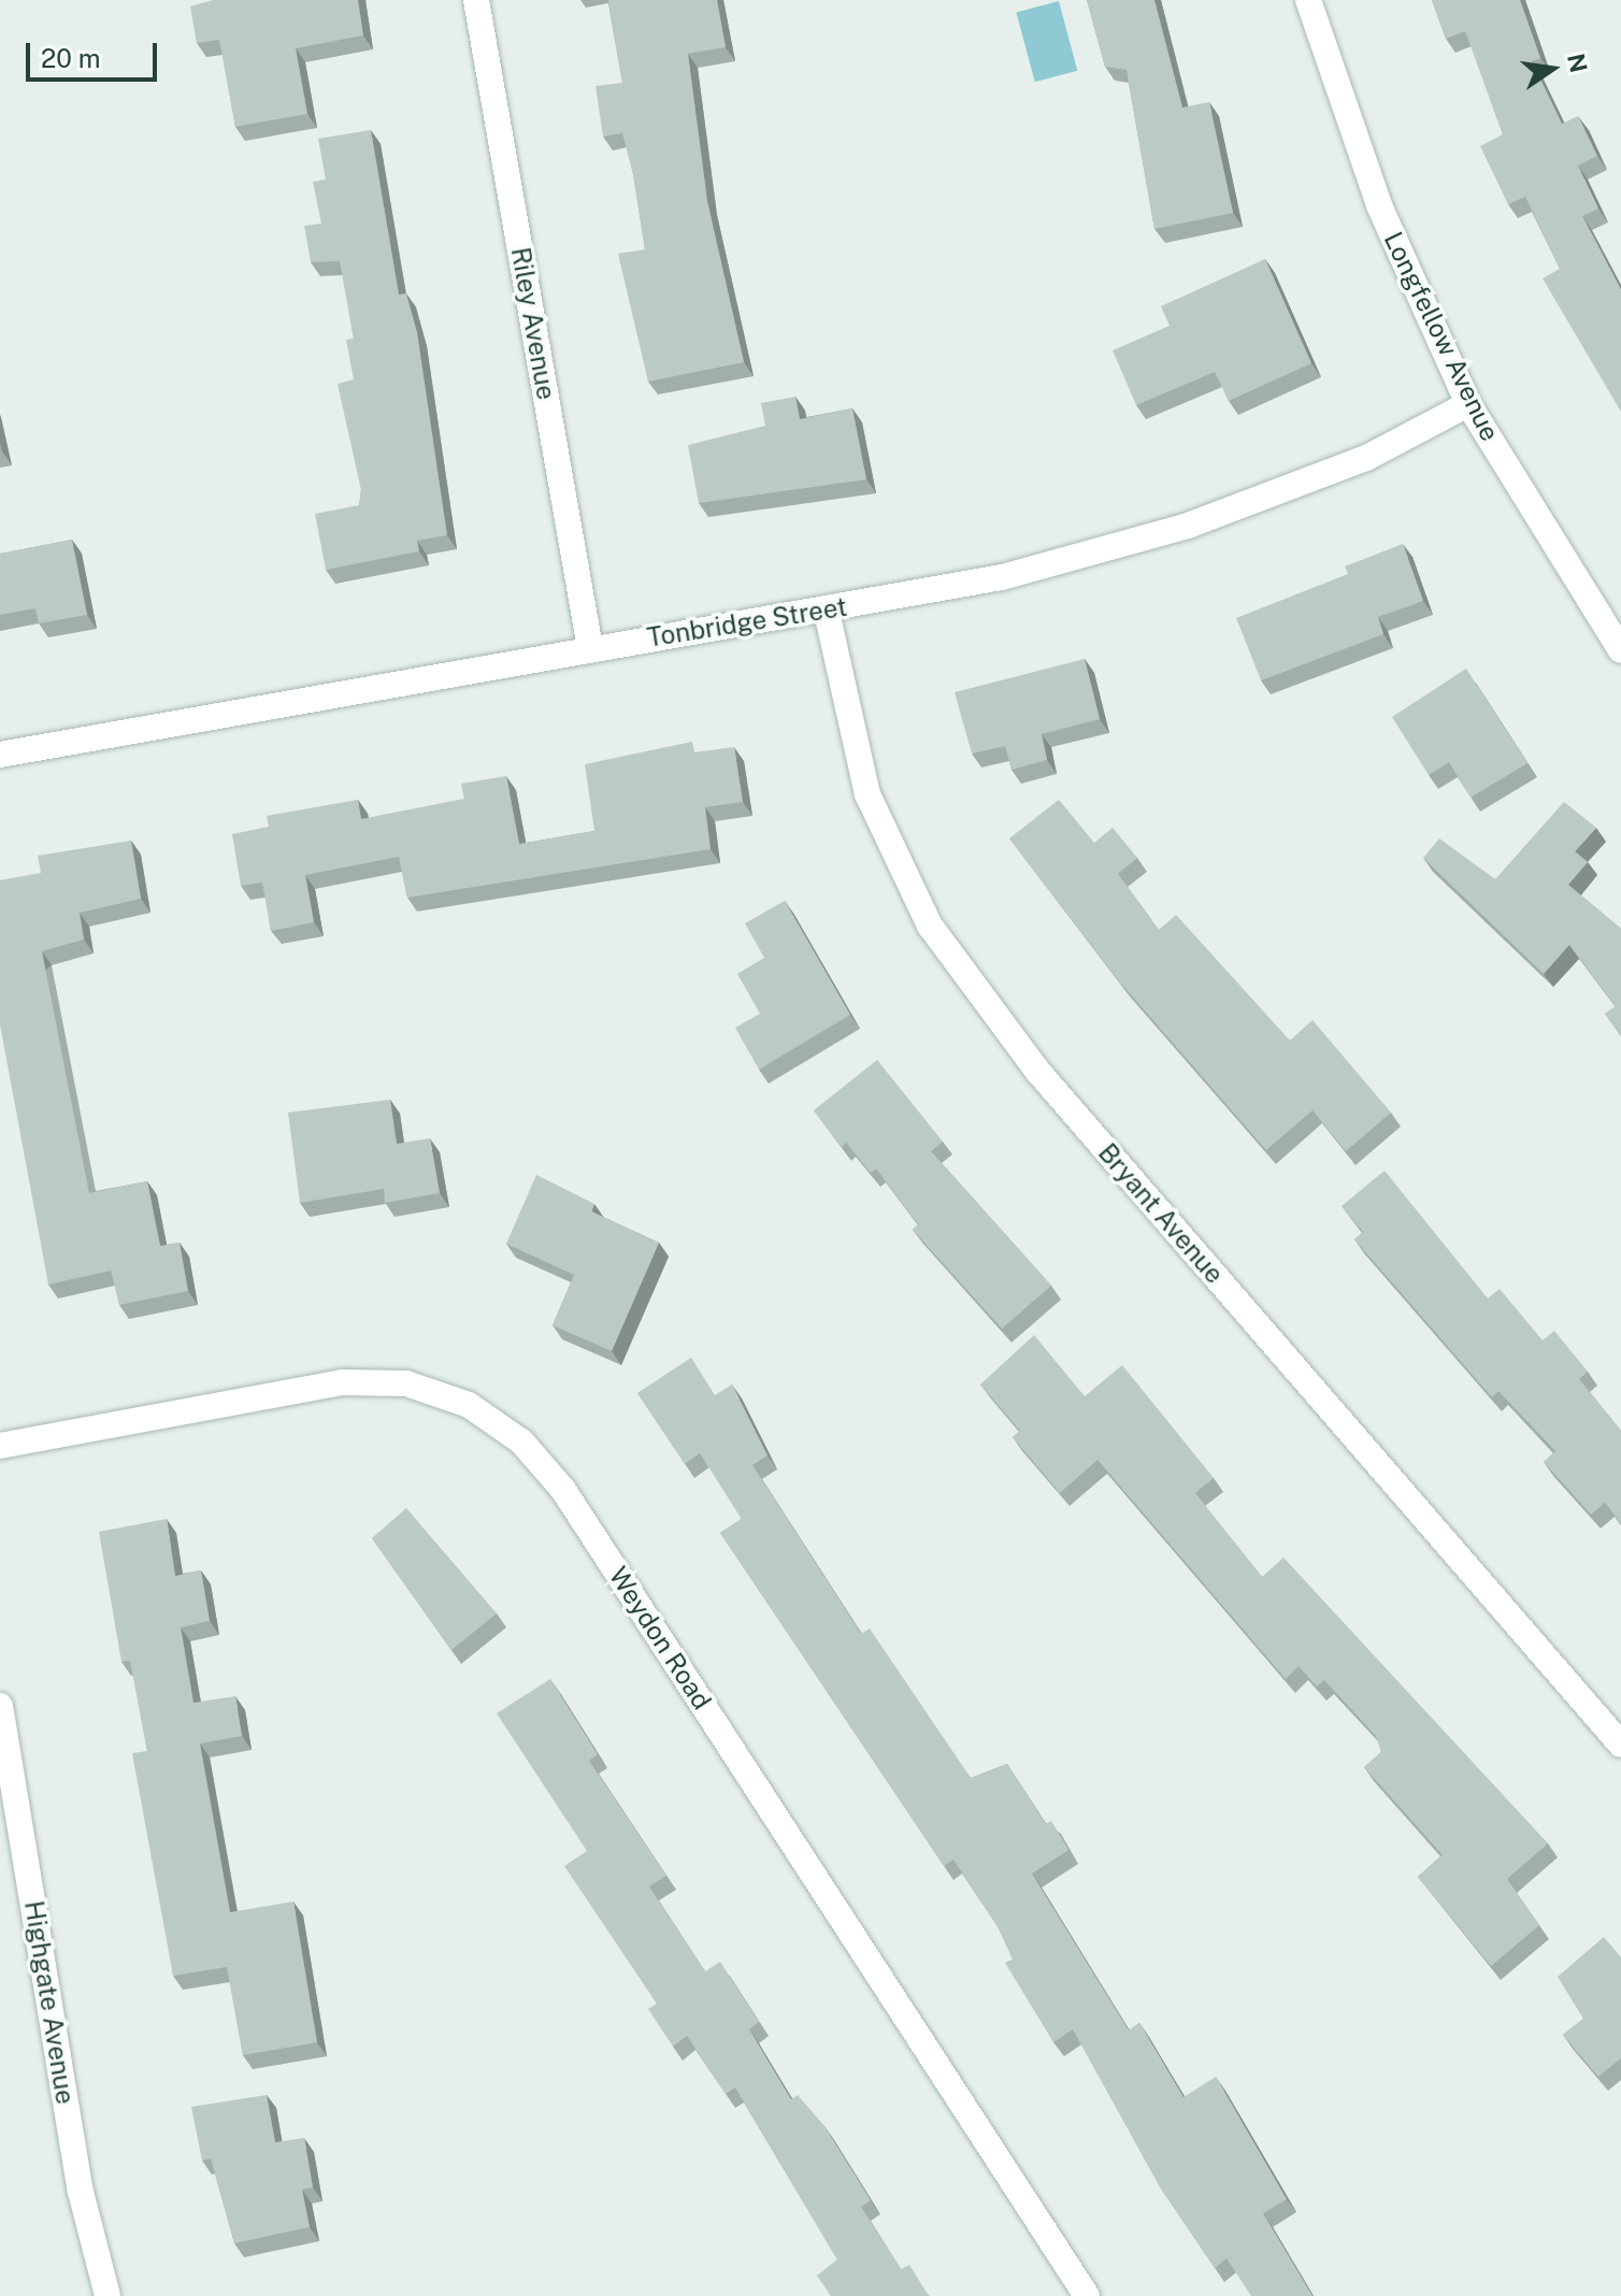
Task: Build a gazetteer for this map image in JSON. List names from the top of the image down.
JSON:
{
  "streets": {
    "street": [
      "Riley Avenue",
      "Longfellow Avenue",
      "Tonbridge Street",
      "Bryant Avenue",
      "Weydon Road",
      "Highgate Avenue"
    ]
  },
  "crossings": [
    ["Riley Avenue", "Tonbridge Street"],
    ["Longfellow Avenue", "Tonbridge Street"],
    ["Tonbridge Street", "Bryant Avenue"]
  ],
  "scale_bar": "20 m",
  "north": "right"
}
